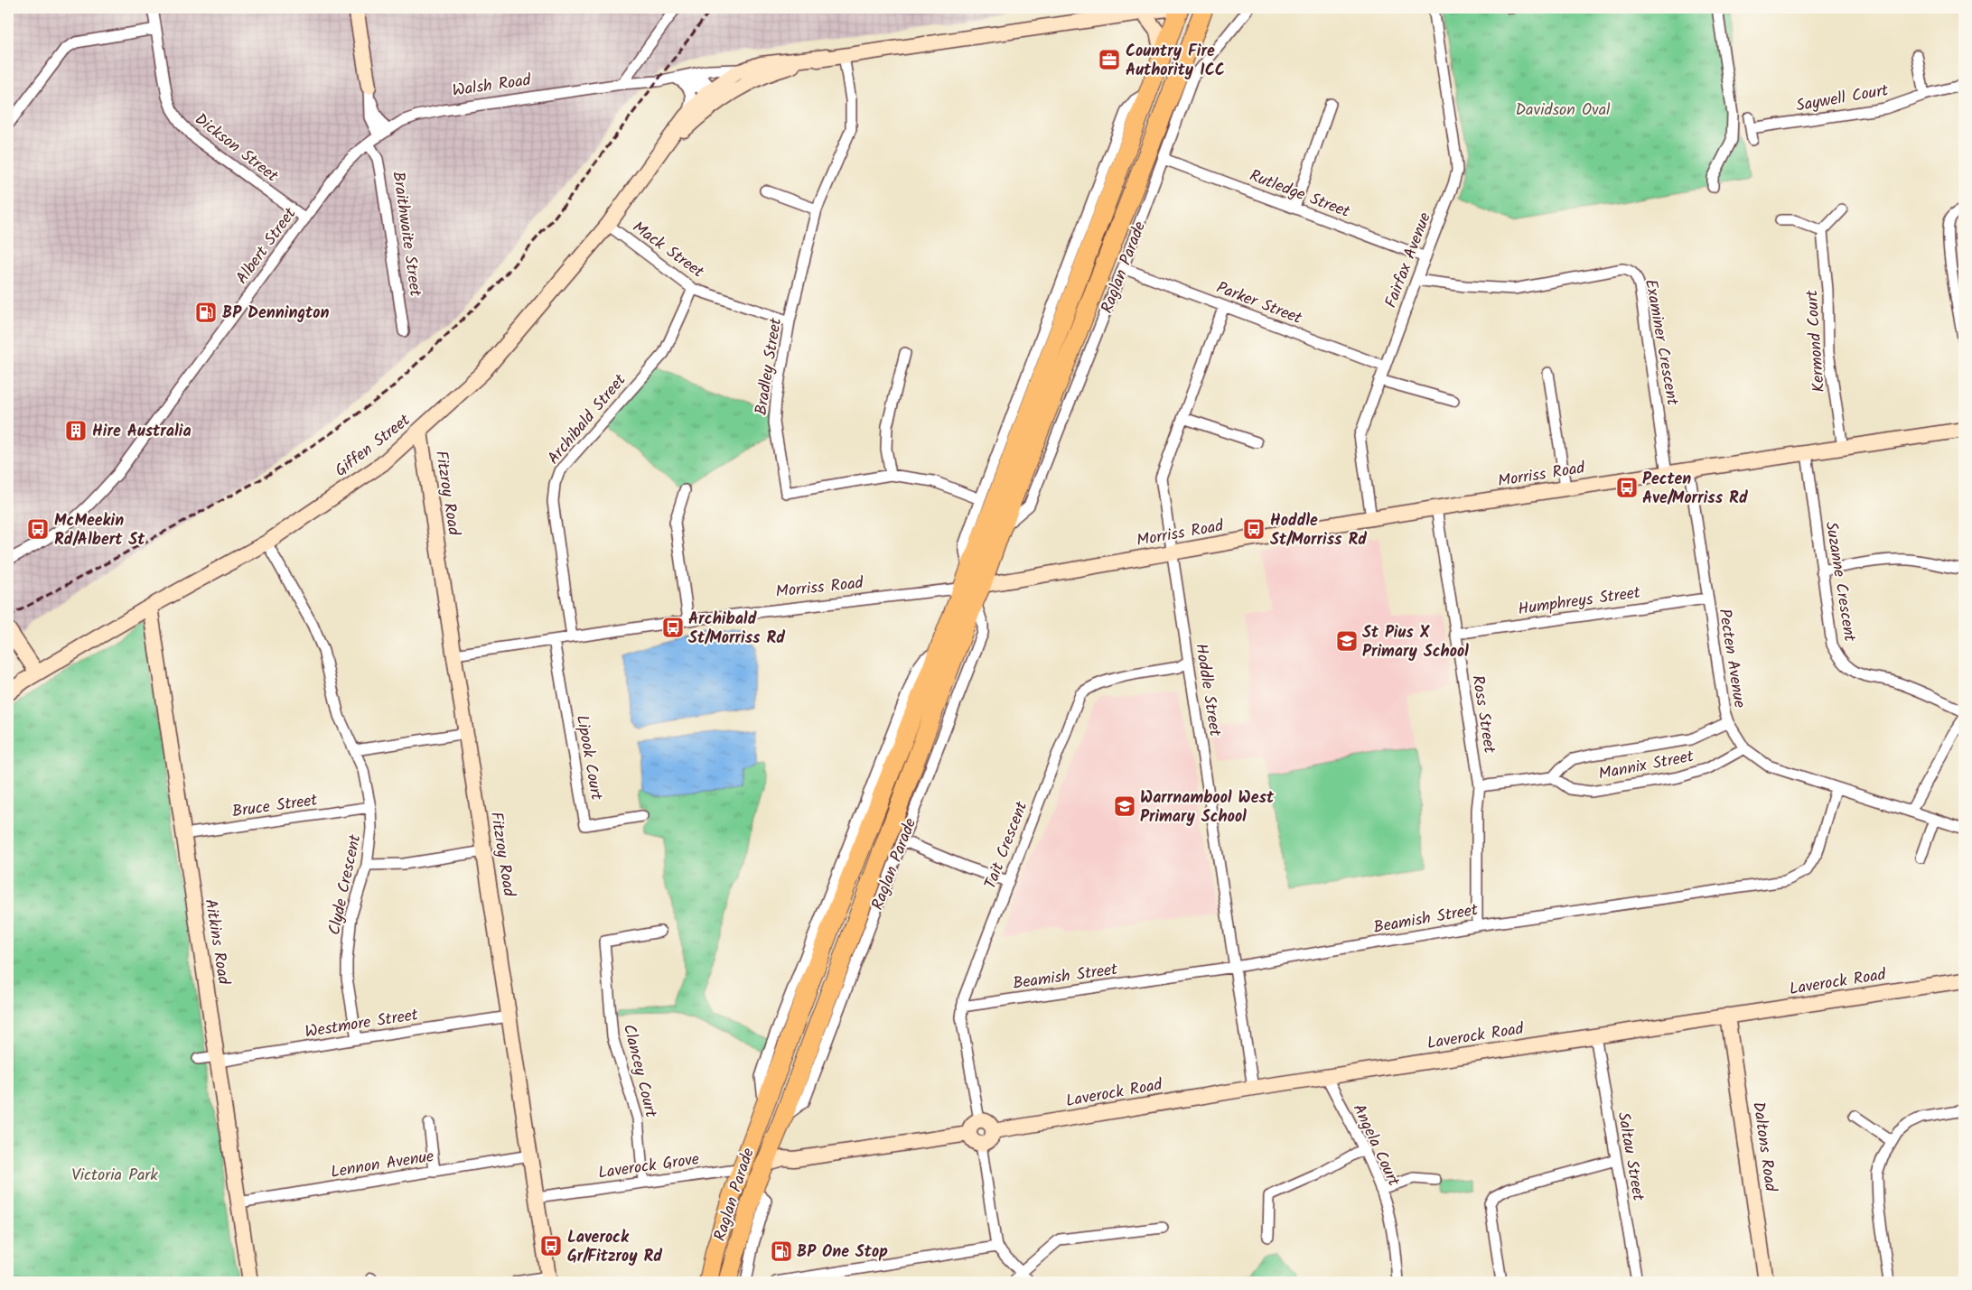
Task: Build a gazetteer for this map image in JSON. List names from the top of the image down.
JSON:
{
  "streets": {
    "highway": ["Raglan Parade"],
    "street": [
      "Walsh Road",
      "Saywell Court",
      "Dickson Street",
      "Rutledge Street",
      "Braithwaite Street",
      "Albert Street",
      "Mack Street",
      "Fairfax Avenue",
      "Parker Street",
      "Kermond Court",
      "Examiner Crescent",
      "Bradley Street",
      "Archibald Street",
      "Giffen Street",
      "Morriss Road",
      "Fitzroy Road",
      "Suzanne Crescent",
      "Humphreys Street",
      "Pecten Avenue",
      "Hoddle Street",
      "Ross Street",
      "Lipook Court",
      "Mannix Street",
      "Bruce Street",
      "Tait Crescent",
      "Clyde Crescent",
      "Beamish Street",
      "Aitkins Road",
      "Laverock Road",
      "Westmore Street",
      "Clancey Court",
      "Angela Court",
      "Daltons Road",
      "Saltau Street",
      "Lennon Avenue",
      "Laverock Grove"
    ]
  },
  "crossings": [
    ["Walsh Road", "Braithwaite Street"],
    ["Walsh Road", "Albert Street"],
    ["Walsh Road", "Bradley Street"],
    ["Walsh Road", "Giffen Street"],
    ["Dickson Street", "Albert Street"],
    ["Rutledge Street", "Fairfax Avenue"],
    ["Rutledge Street", "Raglan Parade"],
    ["Braithwaite Street", "Albert Street"],
    ["Mack Street", "Bradley Street"],
    ["Mack Street", "Archibald Street"],
    ["Mack Street", "Giffen Street"],
    ["Fairfax Avenue", "Parker Street"],
    ["Fairfax Avenue", "Examiner Crescent"],
    ["Fairfax Avenue", "Morriss Road"],
    ["Raglan Parade", "Parker Street"],
    ["Raglan Parade", "Bradley Street"],
    ["Raglan Parade", "Morriss Road"],
    ["Raglan Parade", "Laverock Grove"],
    ["Parker Street", "Hoddle Street"],
    ["Kermond Court", "Morriss Road"],
    ["Examiner Crescent", "Morriss Road"],
    ["Archibald Street", "Morriss Road"],
    ["Giffen Street", "Fitzroy Road"],
    ["Giffen Street", "Clyde Crescent"],
    ["Giffen Street", "Aitkins Road"],
    ["Morriss Road", "Fitzroy Road"],
    ["Morriss Road", "Suzanne Crescent"],
    ["Morriss Road", "Pecten Avenue"],
    ["Morriss Road", "Hoddle Street"],
    ["Morriss Road", "Ross Street"],
    ["Morriss Road", "Lipook Court"],
    ["Fitzroy Road", "Westmore Street"],
    ["Fitzroy Road", "Lennon Avenue"],
    ["Fitzroy Road", "Laverock Grove"],
    ["Humphreys Street", "Pecten Avenue"],
    ["Humphreys Street", "Ross Street"],
    ["Pecten Avenue", "Mannix Street"],
    ["Pecten Avenue", "Beamish Street"],
    ["Hoddle Street", "Tait Crescent"],
    ["Hoddle Street", "Beamish Street"],
    ["Hoddle Street", "Laverock Road"],
    ["Ross Street", "Beamish Street"],
    ["Bruce Street", "Clyde Crescent"],
    ["Bruce Street", "Aitkins Road"],
    ["Tait Crescent", "Beamish Street"],
    ["Tait Crescent", "Laverock Road"],
    ["Clyde Crescent", "Westmore Street"],
    ["Aitkins Road", "Westmore Street"],
    ["Aitkins Road", "Lennon Avenue"],
    ["Laverock Road", "Angela Court"],
    ["Laverock Road", "Daltons Road"],
    ["Laverock Road", "Saltau Street"],
    ["Clancey Court", "Laverock Grove"]
  ],
  "parks": ["Davidson Oval", "Victoria Park"],
  "places": {
    "office": ["Country Fire Authority ICC"],
    "fuel station": ["BP Dennington", "BP One Stop"],
    "building": ["Hire Australia"],
    "bus stop": [
      "Pecten Ave/Morriss Rd",
      "McMeekin Rd/Albert St",
      "Hoddle St/Morriss Rd",
      "Archibald St/Morriss Rd",
      "Laverock Gr/Fitzroy Rd"
    ],
    "school or university": ["St Pius X Primary School", "Warrnambool West Primary School"]
  }
}
